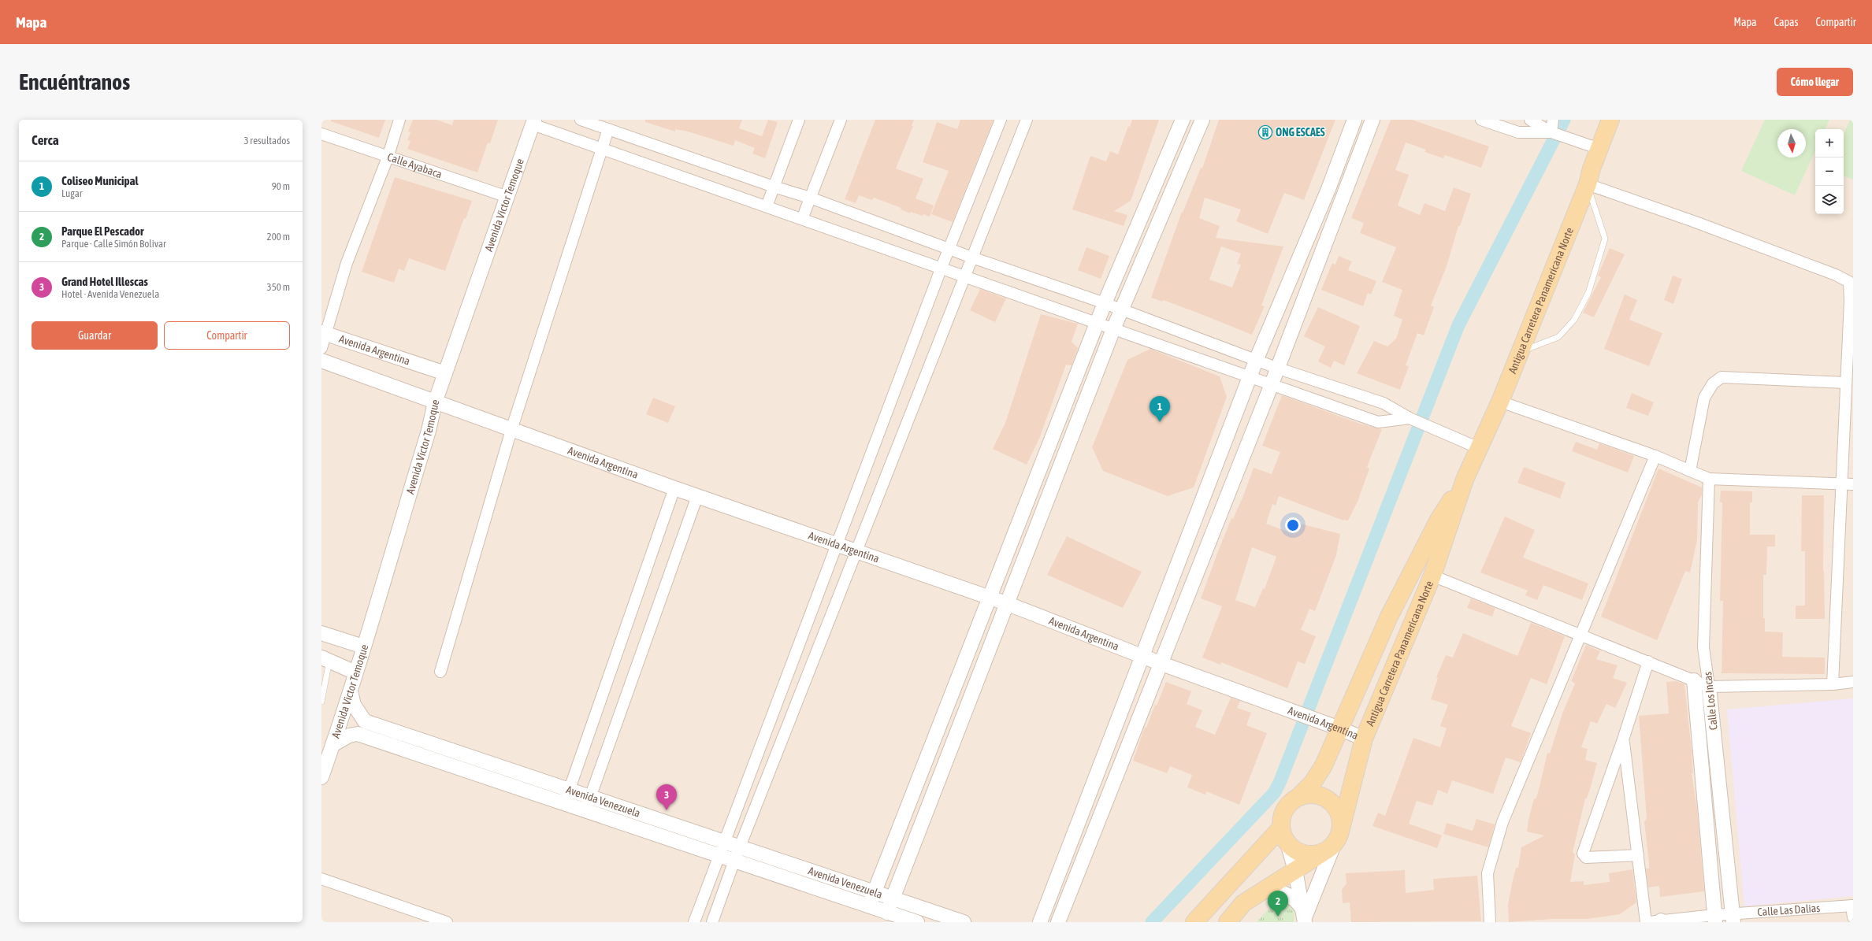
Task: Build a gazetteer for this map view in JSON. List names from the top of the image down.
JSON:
{
  "streets": {
    "main road": ["Antigua Carretera Panamericana Norte"],
    "street": [
      "Calle Ayabaca",
      "Avenida Victor Temoque",
      "Avenida Argentina",
      "Calle Los Incas",
      "Avenida Venezuela",
      "Calle Las Dalias"
    ]
  },
  "crossings": [
    ["Calle Ayabaca", "Avenida Victor Temoque"],
    ["Avenida Victor Temoque", "Avenida Argentina"],
    ["Avenida Victor Temoque", "Avenida Venezuela"],
    ["Antigua Carretera Panamericana Norte", "Avenida Argentina"],
    ["Calle Los Incas", "Calle Las Dalias"]
  ],
  "places": {
    "building": ["ONG ESCAES"]
  },
  "north": "bottom",
  "page": {
    "header": "Mapa",
    "nav": ["Mapa", "Capas", "Compartir"],
    "buttons": [
      "Cómo llegar",
      ["Guardar", "Compartir"]
    ],
    "title": "Encuéntranos",
    "heading": ["Cerca", "3 resultados"],
    "map_buttons": ["+", "−"],
    "list": [
      {
        "mark": "1",
        "name": "Coliseo Municipal",
        "note": "Lugar",
        "value": "90 m"
      },
      {
        "mark": "2",
        "name": "Parque El Pescador",
        "note": "Parque · Calle Simón Bolivar",
        "value": "200 m"
      },
      {
        "mark": "3",
        "name": "Grand Hotel Illescas",
        "note": "Hotel · Avenida Venezuela",
        "value": "350 m"
      }
    ],
    "pins": ["1", "3", "2"]
  }
}
